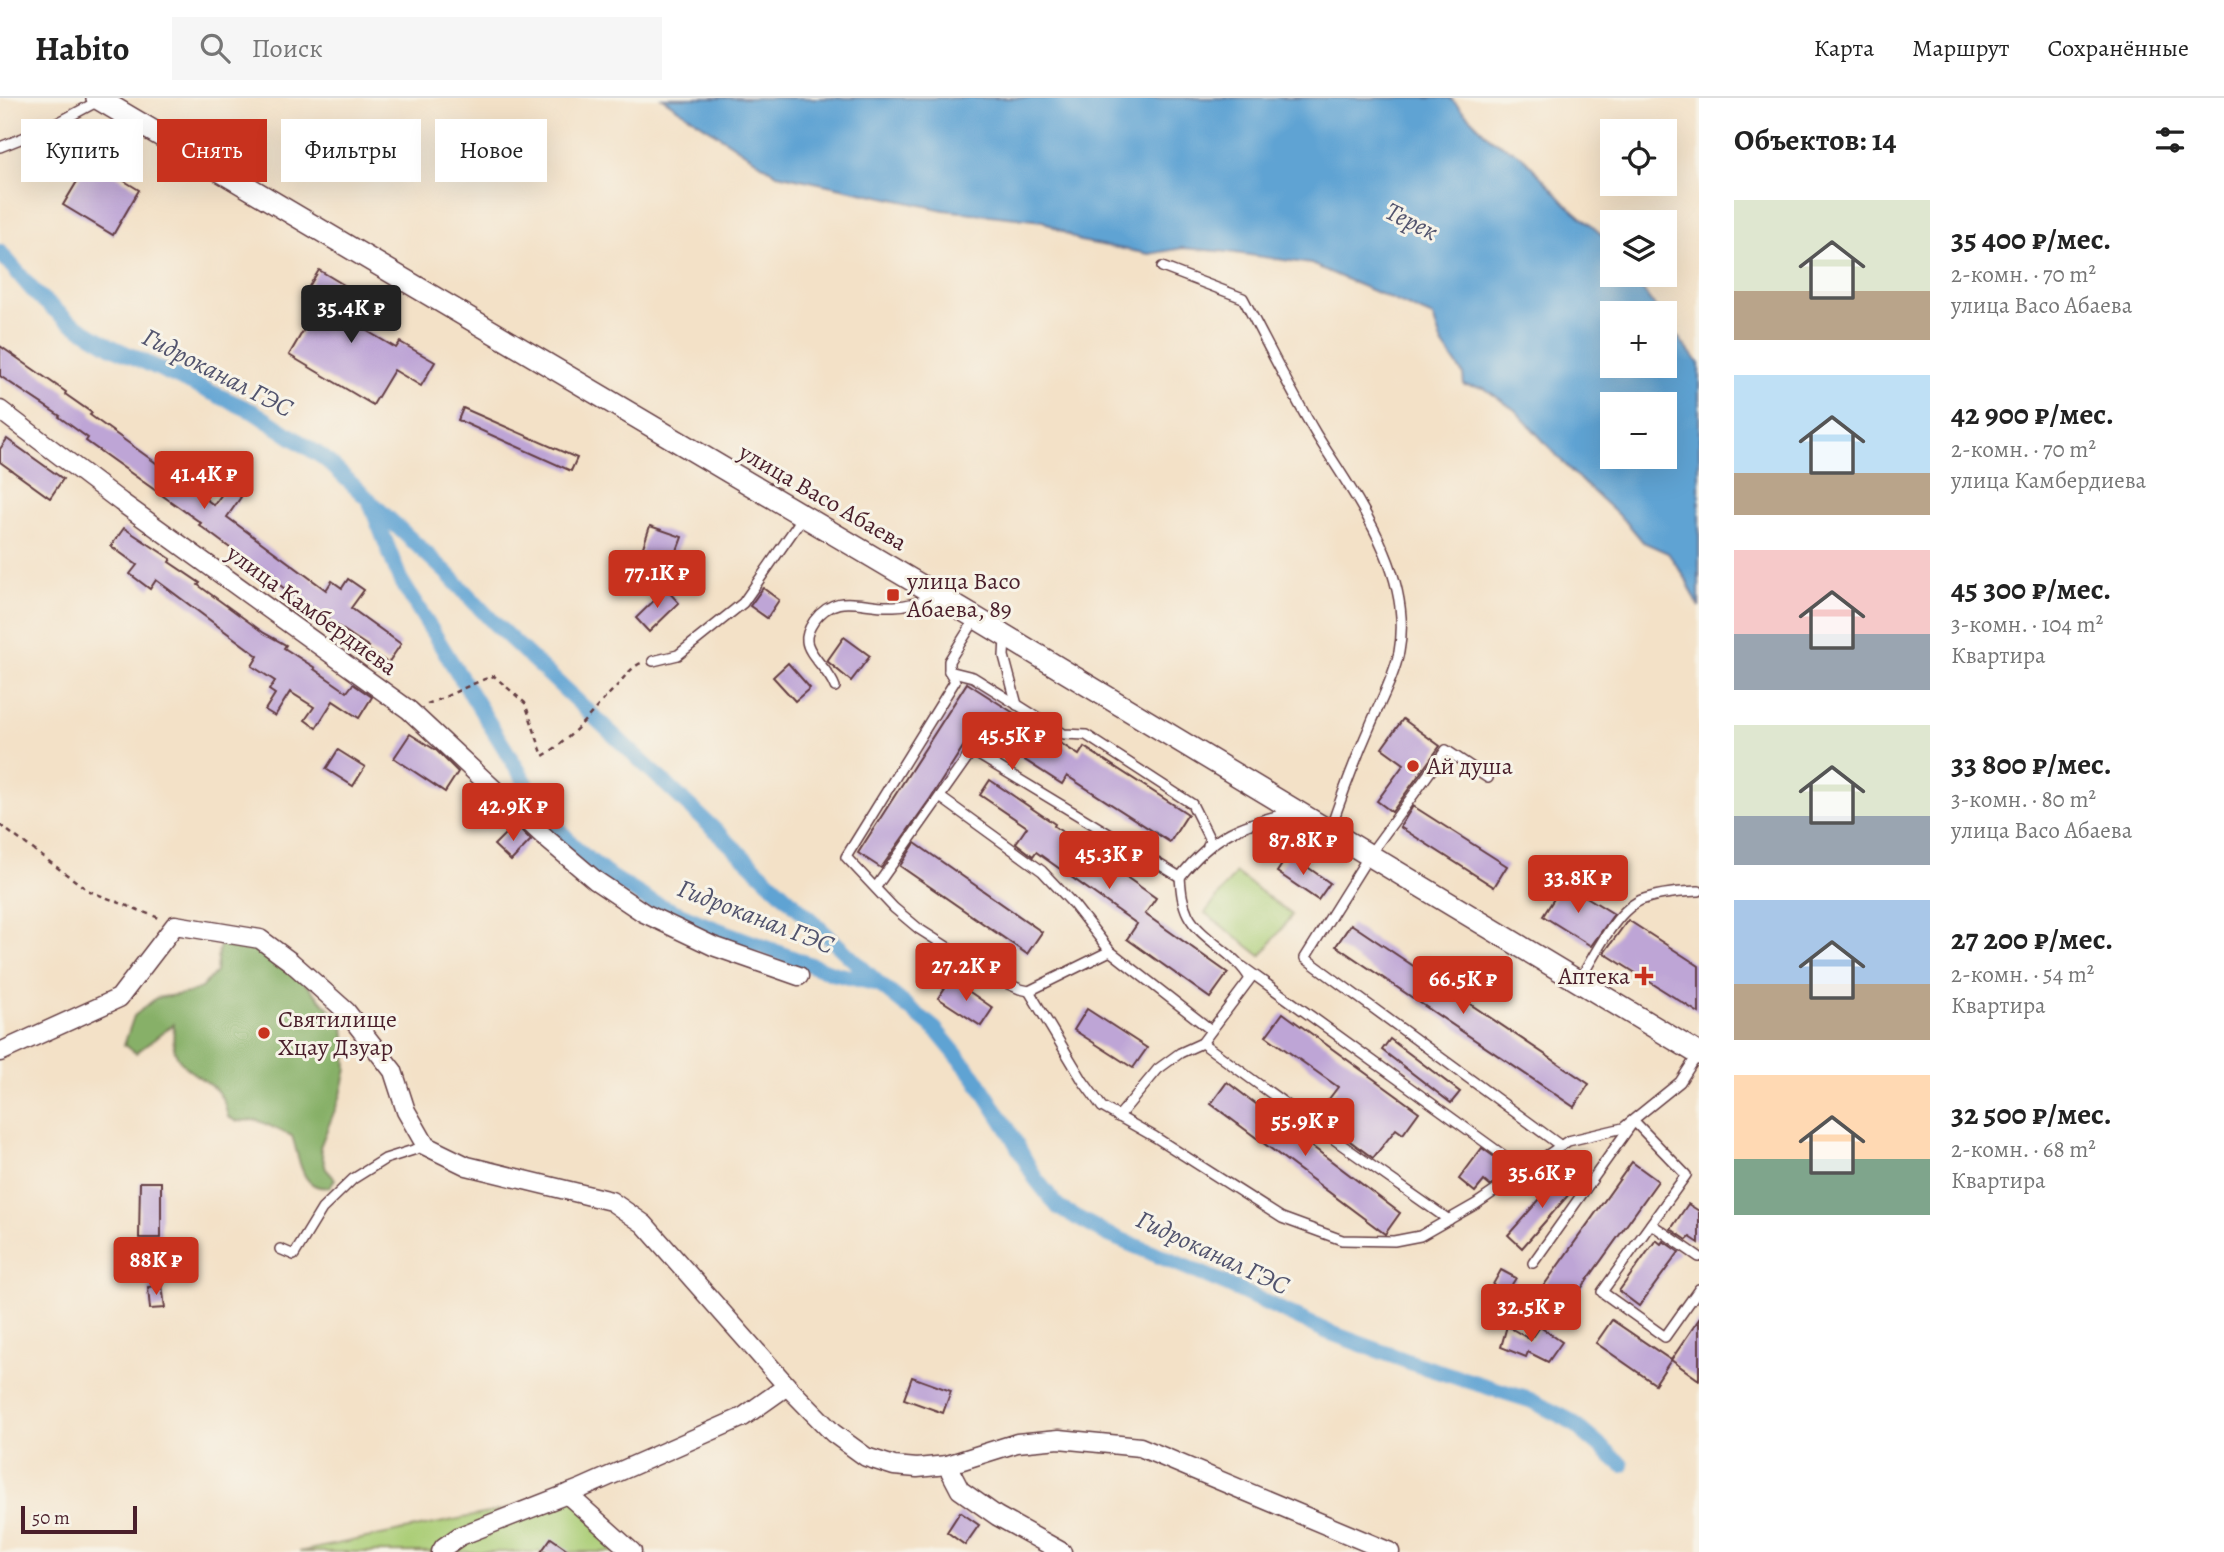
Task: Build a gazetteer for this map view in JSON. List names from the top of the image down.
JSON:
{
  "streets": {
    "street": ["улица Васо Абаева", "улица Камбердиева"]
  },
  "water": ["Терек", "Гидроканал ГЭС"],
  "places": {
    "transit": ["улица Васо Абаева, 89"],
    "other": ["Ай душа", "Святилище Хцау Дзуар"],
    "health": ["Аптека"]
  },
  "scale_bar": "50 m",
  "page": {
    "header": "Habito",
    "search": "Поиск",
    "nav": ["Карта", "Маршрут", "Сохранённые"],
    "heading": "Объектов: 14",
    "map_buttons": ["+", "−"],
    "chip": [
      "Купить",
      "Снять",
      "Фильтры",
      "Новое"
    ],
    "list": [
      {
        "name": "35 400 ₽/мес.",
        "note": "2-комн. · 70 m² · улица Васо Абаева"
      },
      {
        "name": "42 900 ₽/мес.",
        "note": "2-комн. · 70 m² · улица Камбердиева"
      },
      {
        "name": "45 300 ₽/мес.",
        "note": "3-комн. · 104 m² · Квартира"
      },
      {
        "name": "33 800 ₽/мес.",
        "note": "3-комн. · 80 m² · улица Васо Абаева"
      },
      {
        "name": "27 200 ₽/мес.",
        "note": "2-комн. · 54 m² · Квартира"
      },
      {
        "name": "32 500 ₽/мес.",
        "note": "2-комн. · 68 m² · Квартира"
      }
    ],
    "price": [
      "35.4K ₽",
      "41.4K ₽",
      "77.1K ₽",
      "45.5K ₽",
      "42.9K ₽",
      "87.8K ₽",
      "45.3K ₽",
      "33.8K ₽",
      "27.2K ₽",
      "66.5K ₽",
      "55.9K ₽",
      "35.6K ₽",
      "88K ₽",
      "32.5K ₽"
    ],
    "scale": "50 m"
  }
}
